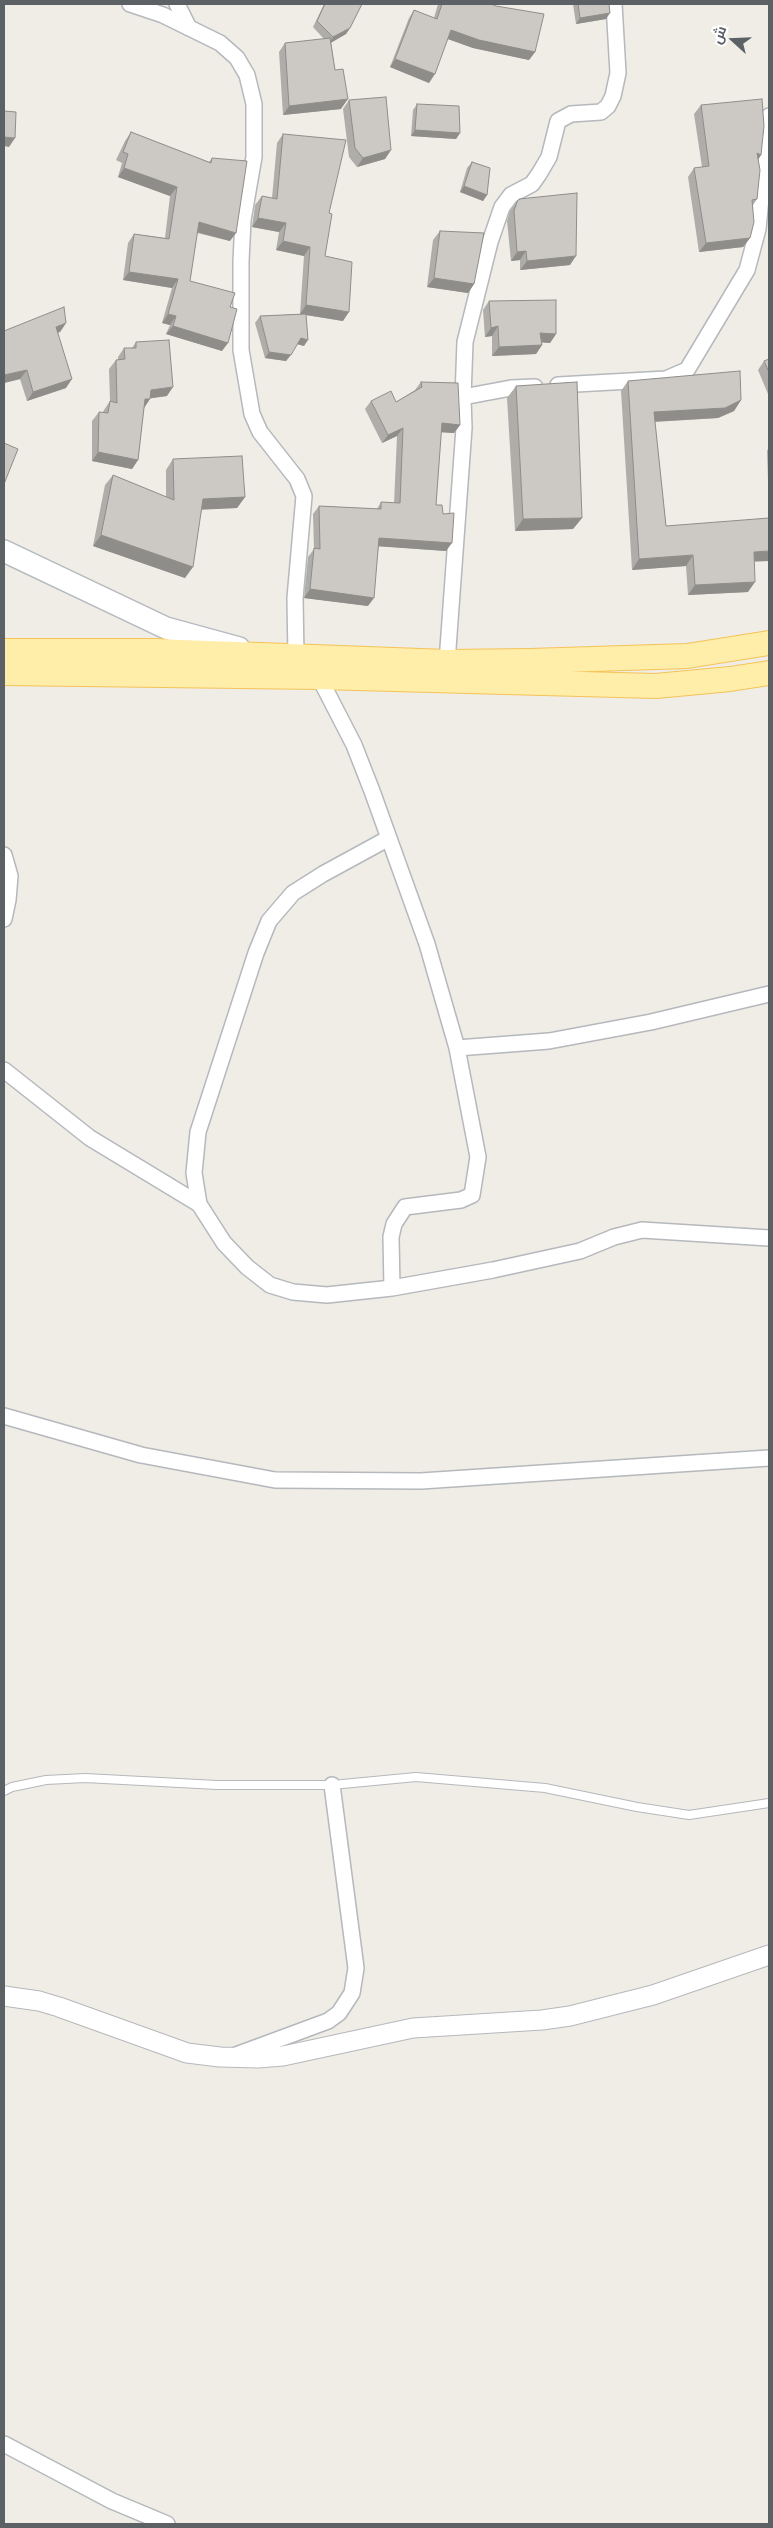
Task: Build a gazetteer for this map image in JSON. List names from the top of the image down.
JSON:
{
  "north": "left"
}
